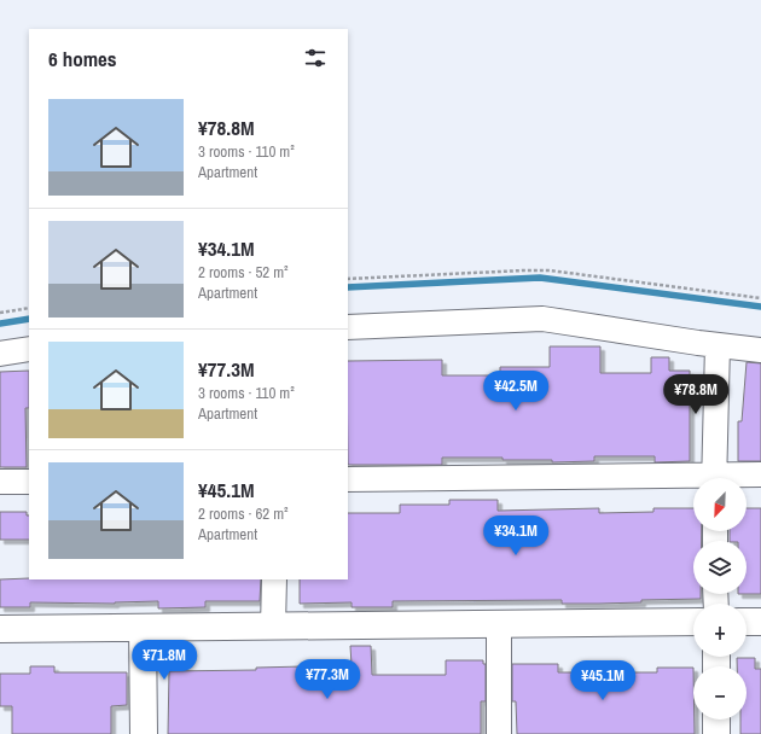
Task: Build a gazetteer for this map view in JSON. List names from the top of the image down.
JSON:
{
  "north": "bottom left",
  "page": {
    "heading": "6 homes",
    "list": [
      {
        "name": "¥78.8M",
        "note": "3 rooms · 110 m² · Apartment"
      },
      {
        "name": "¥34.1M",
        "note": "2 rooms · 52 m² · Apartment"
      },
      {
        "name": "¥77.3M",
        "note": "3 rooms · 110 m² · Apartment"
      },
      {
        "name": "¥45.1M",
        "note": "2 rooms · 62 m² · Apartment"
      }
    ],
    "price": [
      "¥42.5M",
      "¥78.8M",
      "¥34.1M",
      "¥71.8M",
      "¥77.3M",
      "¥45.1M"
    ],
    "map_buttons": ["+", "−"]
  }
}
